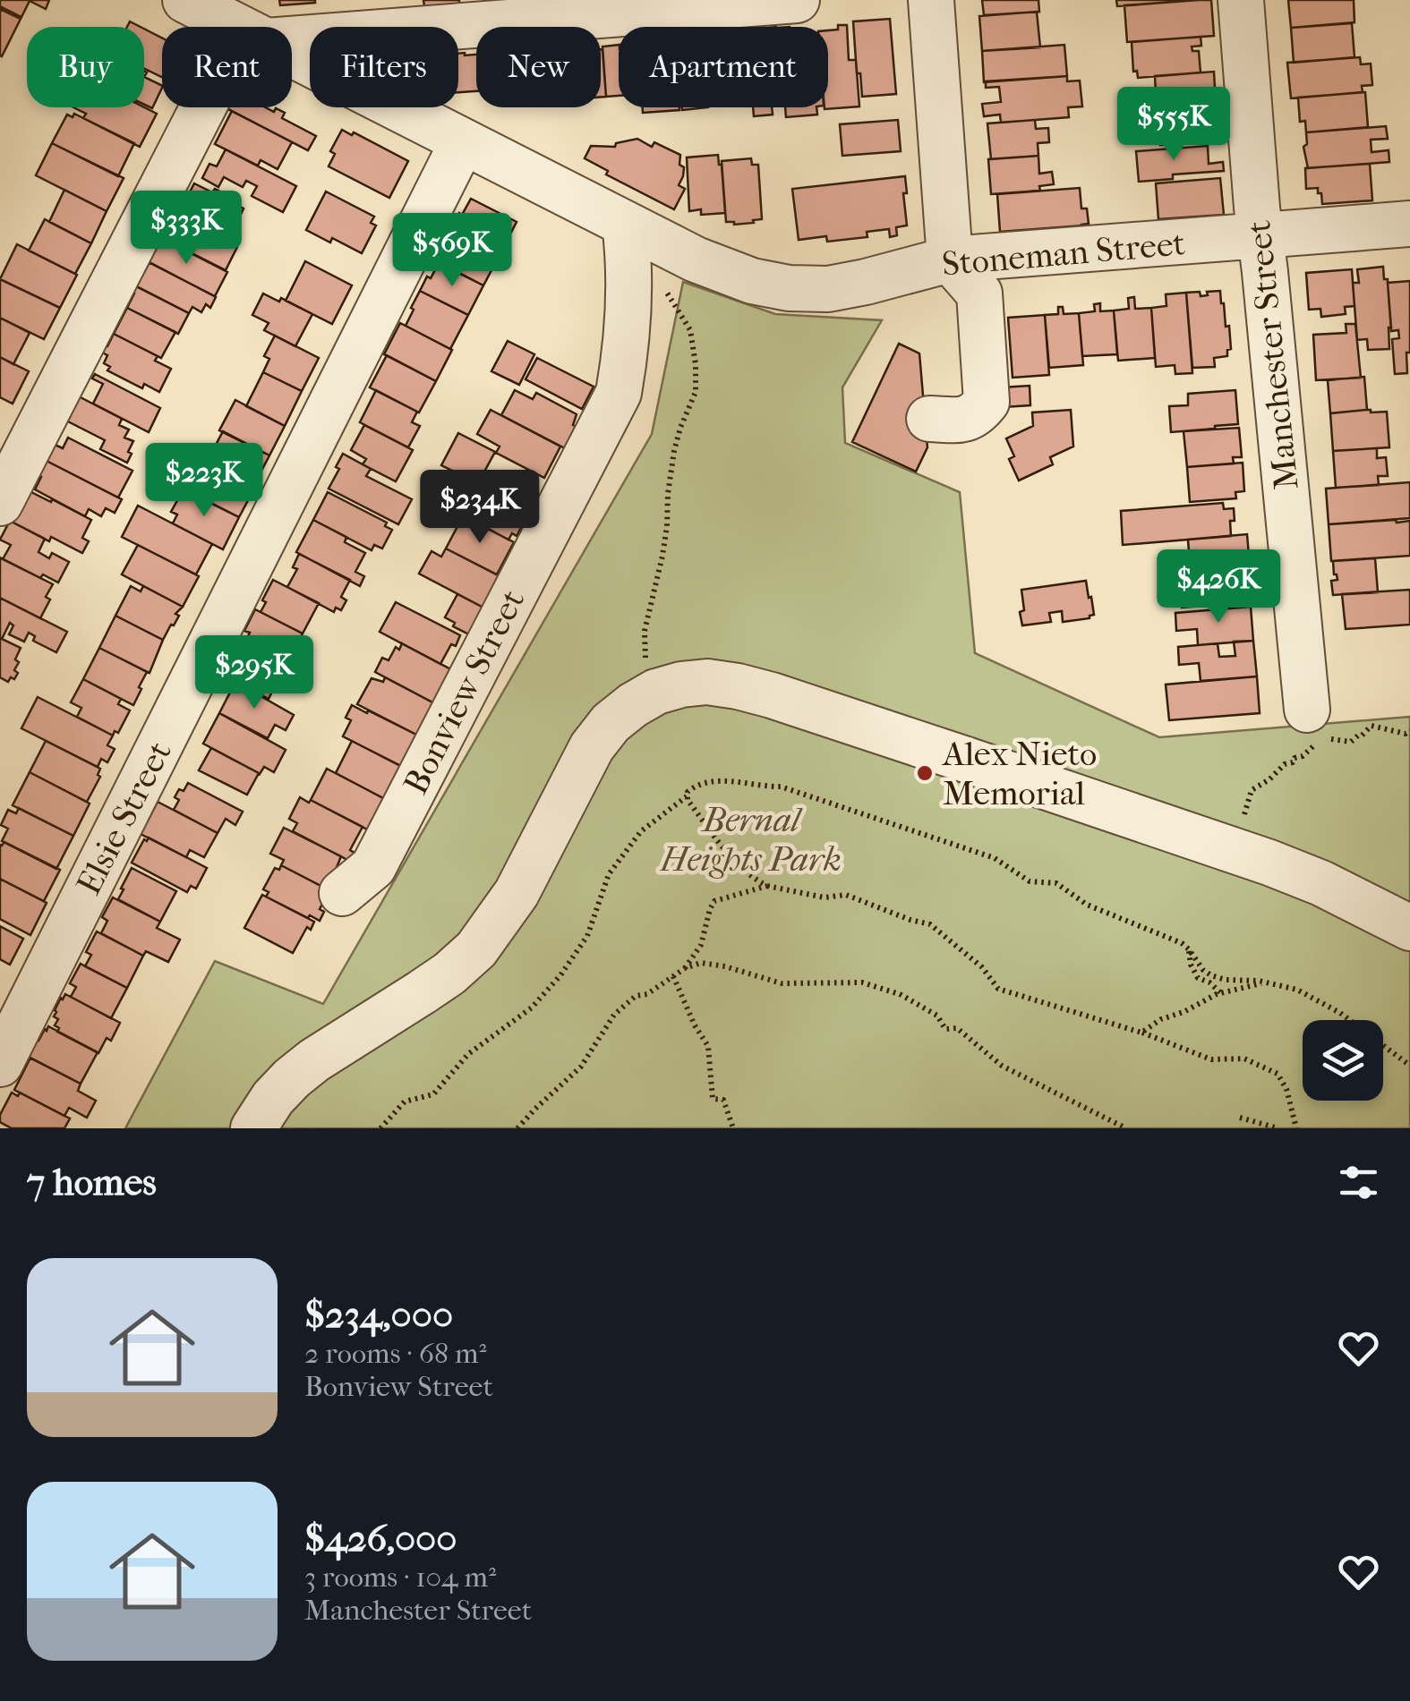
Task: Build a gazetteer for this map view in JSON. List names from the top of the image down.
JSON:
{
  "streets": {
    "street": [
      "Stoneman Street",
      "Manchester Street",
      "Bonview Street",
      "Elsie Street"
    ]
  },
  "crossings": [
    ["Stoneman Street", "Manchester Street"],
    ["Stoneman Street", "Bonview Street"],
    ["Stoneman Street", "Elsie Street"]
  ],
  "parks": ["Bernal Heights Park"],
  "places": ["Alex Nieto Memorial"],
  "page": {
    "chip": [
      "Buy",
      "Rent",
      "Filters",
      "New",
      "Apartment"
    ],
    "price": [
      "$555K",
      "$333K",
      "$569K",
      "$223K",
      "$234K",
      "$426K",
      "$295K"
    ],
    "heading": "7 homes",
    "list": [
      {
        "name": "$234,000",
        "note": "2 rooms · 68 m² · Bonview Street"
      },
      {
        "name": "$426,000",
        "note": "3 rooms · 104 m² · Manchester Street"
      }
    ]
  }
}
